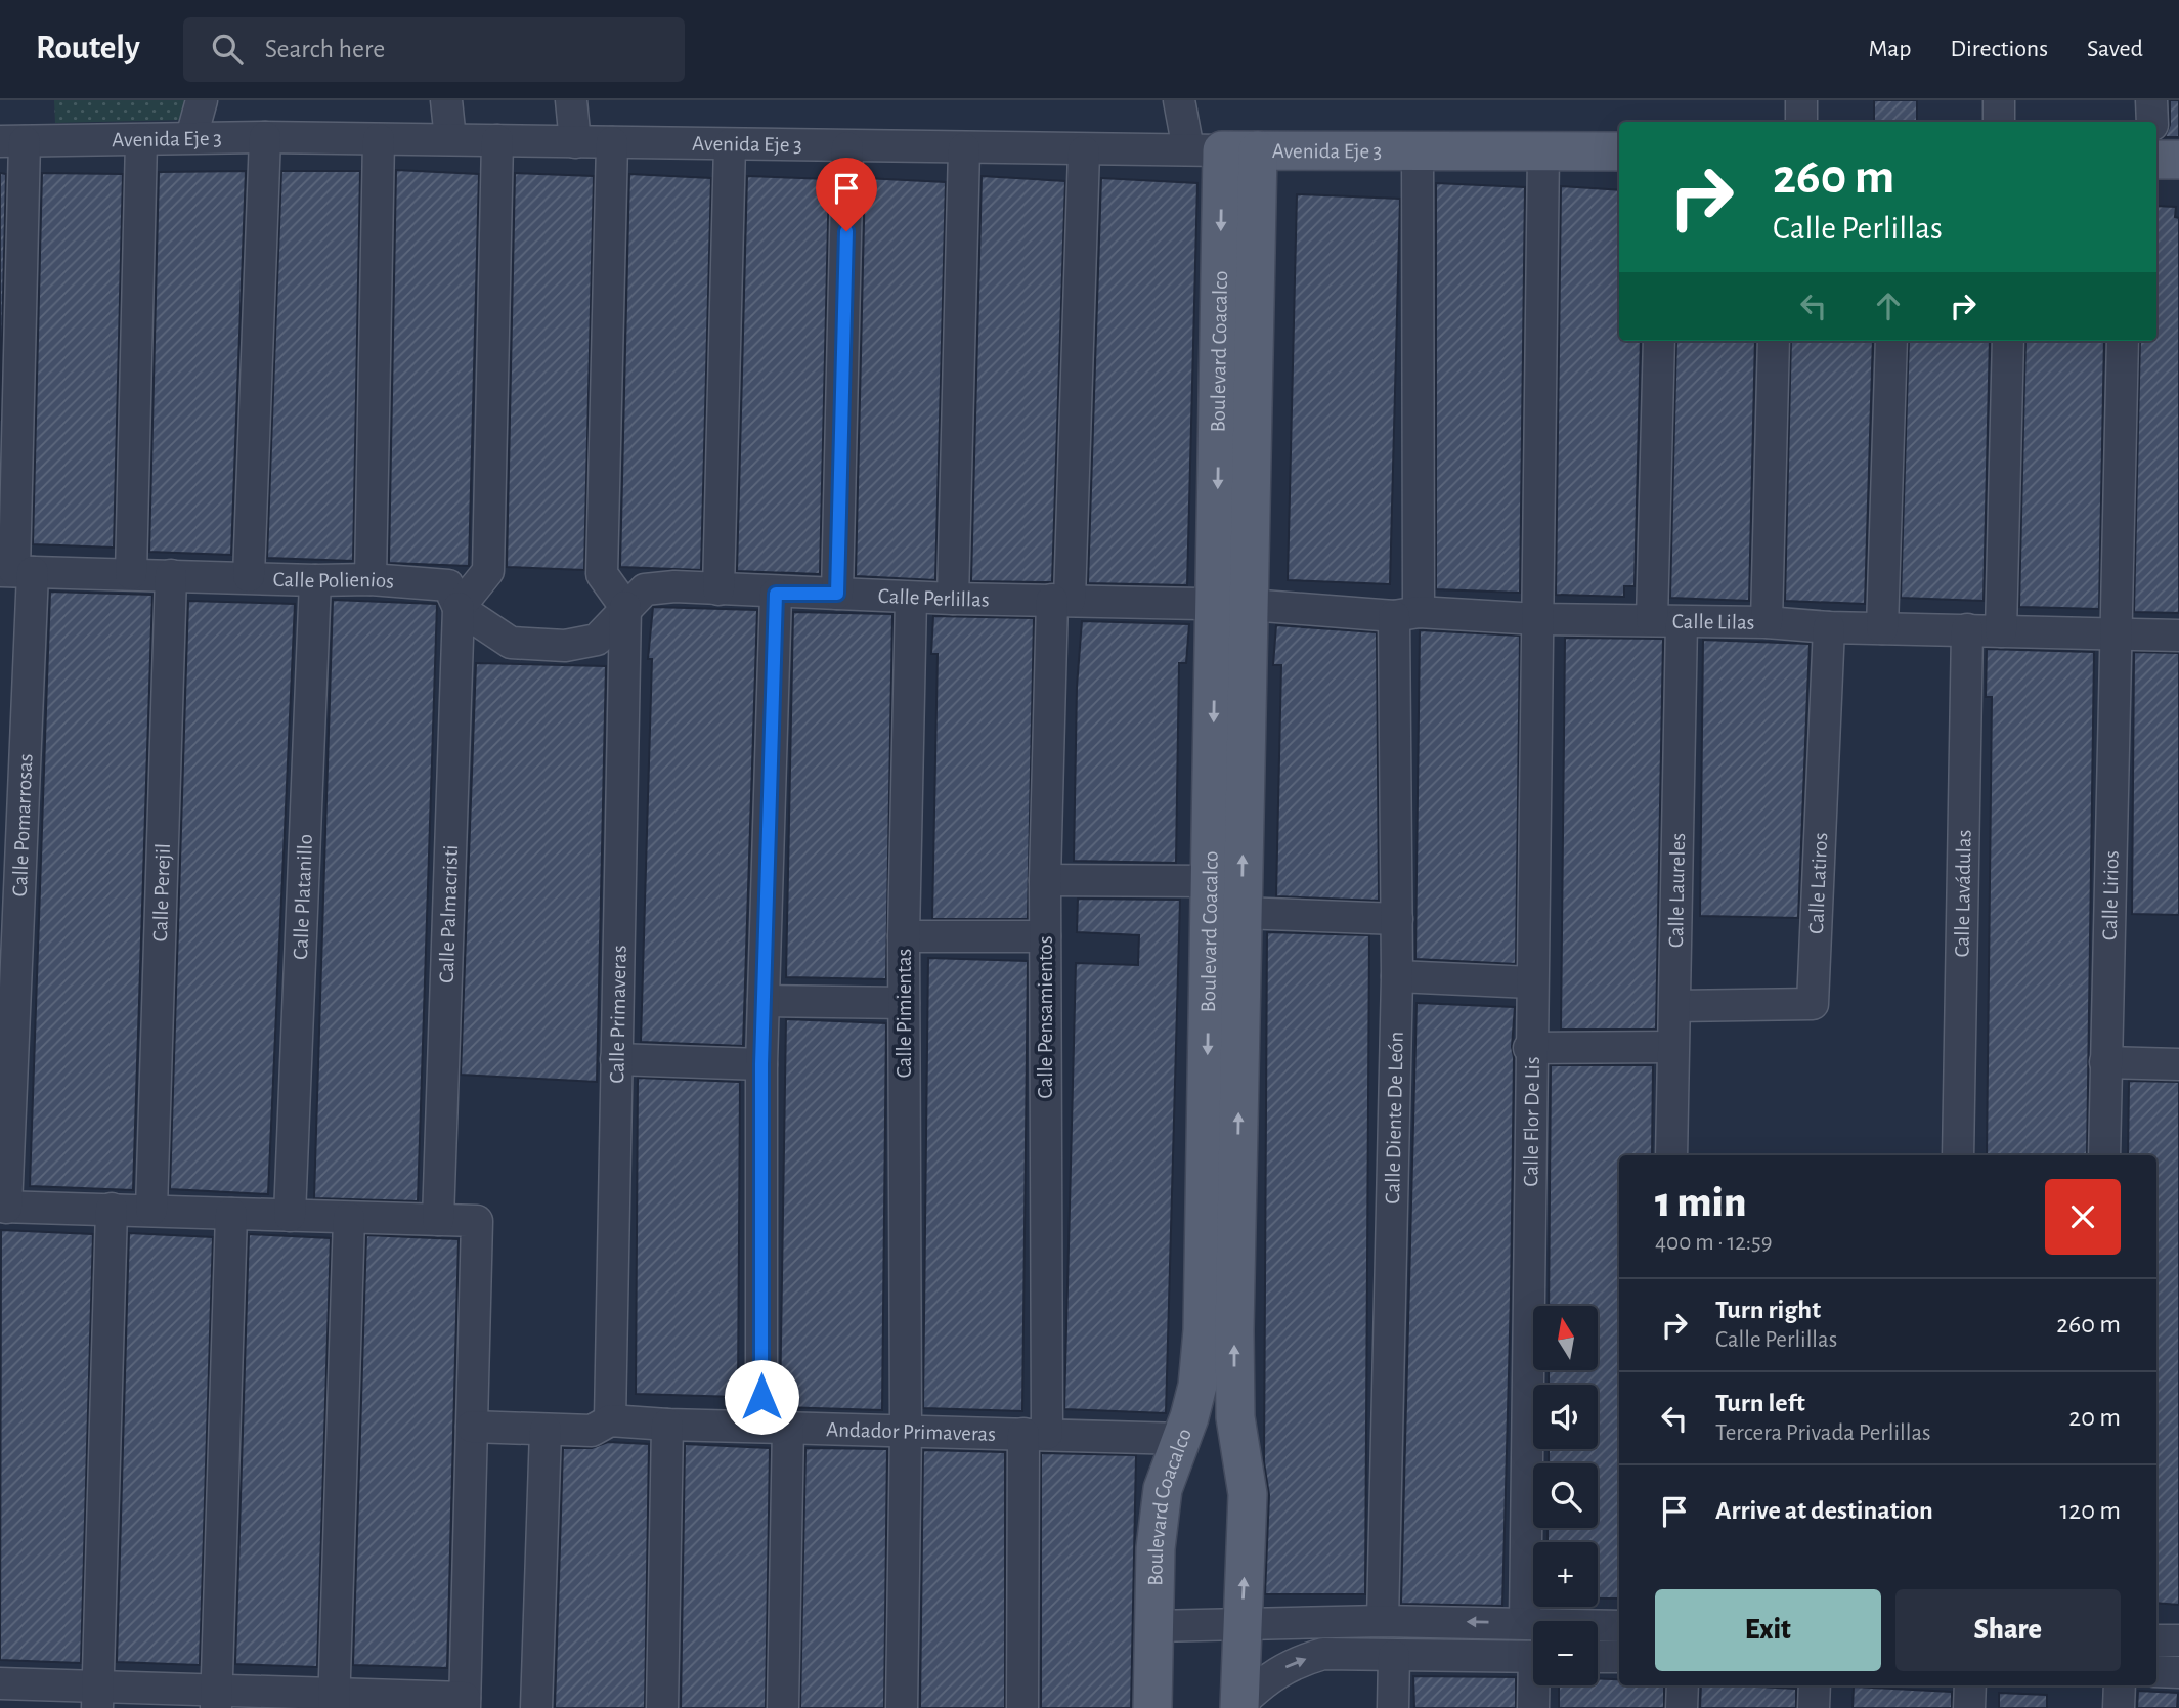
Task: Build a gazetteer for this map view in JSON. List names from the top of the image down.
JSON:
{
  "streets": {
    "main road": ["Avenida Eje 3", "Boulevard Coacalco"],
    "street": [
      "Calle Polienios",
      "Calle Perlillas",
      "Calle Lilas",
      "Calle Pomarrosas",
      "Calle Latiros",
      "Calle Laureles",
      "Calle Perejil",
      "Calle Lavádulas",
      "Calle Lirios",
      "Calle Platanillo",
      "Calle Palmacristi",
      "Calle Primaveras",
      "Calle Pimientas",
      "Calle Pensamientos",
      "Calle Diente De León",
      "Calle Flor De Lis",
      "Andador Primaveras"
    ]
  },
  "crossings": [
    ["Avenida Eje 3", "Boulevard Coacalco"],
    ["Avenida Eje 3", "Calle Pomarrosas"],
    ["Avenida Eje 3", "Calle Pensamientos"],
    ["Avenida Eje 3", "Calle Diente De León"],
    ["Avenida Eje 3", "Calle Flor De Lis"],
    ["Boulevard Coacalco", "Calle Perlillas"],
    ["Boulevard Coacalco", "Calle Lilas"],
    ["Boulevard Coacalco", "Andador Primaveras"],
    ["Calle Polienios", "Calle Perlillas"],
    ["Calle Polienios", "Calle Pomarrosas"],
    ["Calle Polienios", "Calle Perejil"],
    ["Calle Polienios", "Calle Platanillo"],
    ["Calle Polienios", "Calle Palmacristi"],
    ["Calle Polienios", "Calle Primaveras"],
    ["Calle Perlillas", "Calle Lilas"],
    ["Calle Perlillas", "Calle Primaveras"],
    ["Calle Perlillas", "Calle Pimientas"],
    ["Calle Perlillas", "Calle Pensamientos"],
    ["Calle Lilas", "Calle Latiros"],
    ["Calle Lilas", "Calle Laureles"],
    ["Calle Lilas", "Calle Lavádulas"],
    ["Calle Lilas", "Calle Lirios"],
    ["Calle Lilas", "Calle Diente De León"],
    ["Calle Lilas", "Calle Flor De Lis"],
    ["Calle Latiros", "Calle Laureles"],
    ["Calle Primaveras", "Andador Primaveras"],
    ["Calle Pimientas", "Andador Primaveras"],
    ["Calle Pensamientos", "Andador Primaveras"]
  ],
  "north": "top",
  "page": {
    "header": "Routely",
    "search": "Search here",
    "nav": ["Map", "Directions", "Saved"],
    "turn": ["260 m", "Calle Perlillas"],
    "heading": ["1 min", "400 m · 12:59"],
    "list": [
      {
        "name": "Turn right",
        "note": "Calle Perlillas",
        "value": "260 m"
      },
      {
        "name": "Turn left",
        "note": "Tercera Privada Perlillas",
        "value": "20 m"
      },
      {
        "name": "Arrive at destination",
        "value": "120 m"
      }
    ],
    "map_buttons": ["+", "−"],
    "buttons": ["Exit", "Share"]
  }
}
